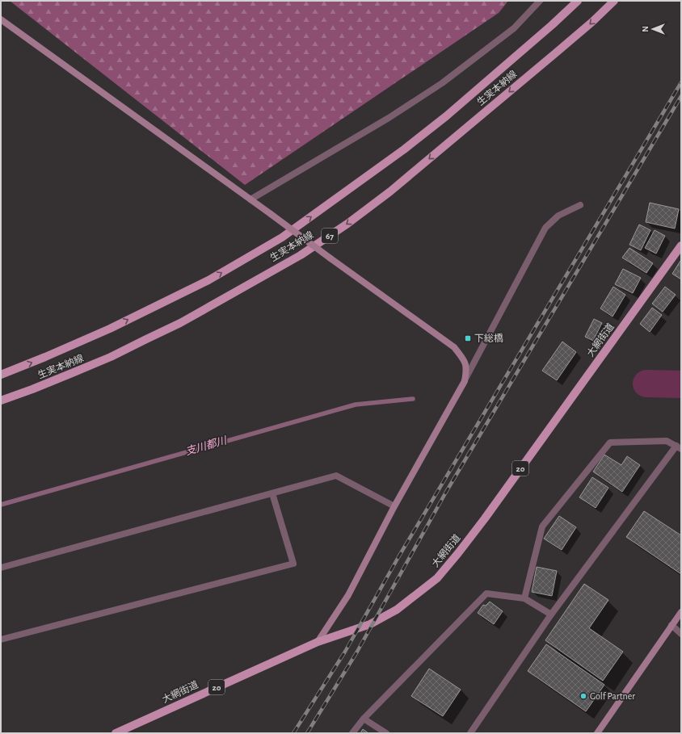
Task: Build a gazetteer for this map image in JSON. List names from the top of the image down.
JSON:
{
  "streets": {
    "main road": [
      "生実本納線",
      "67",
      "大網街道",
      "20"
    ]
  },
  "water": ["支川都川"],
  "places": {
    "transit": ["下総橋"],
    "other": ["Golf Partner"]
  },
  "north": "left"
}
